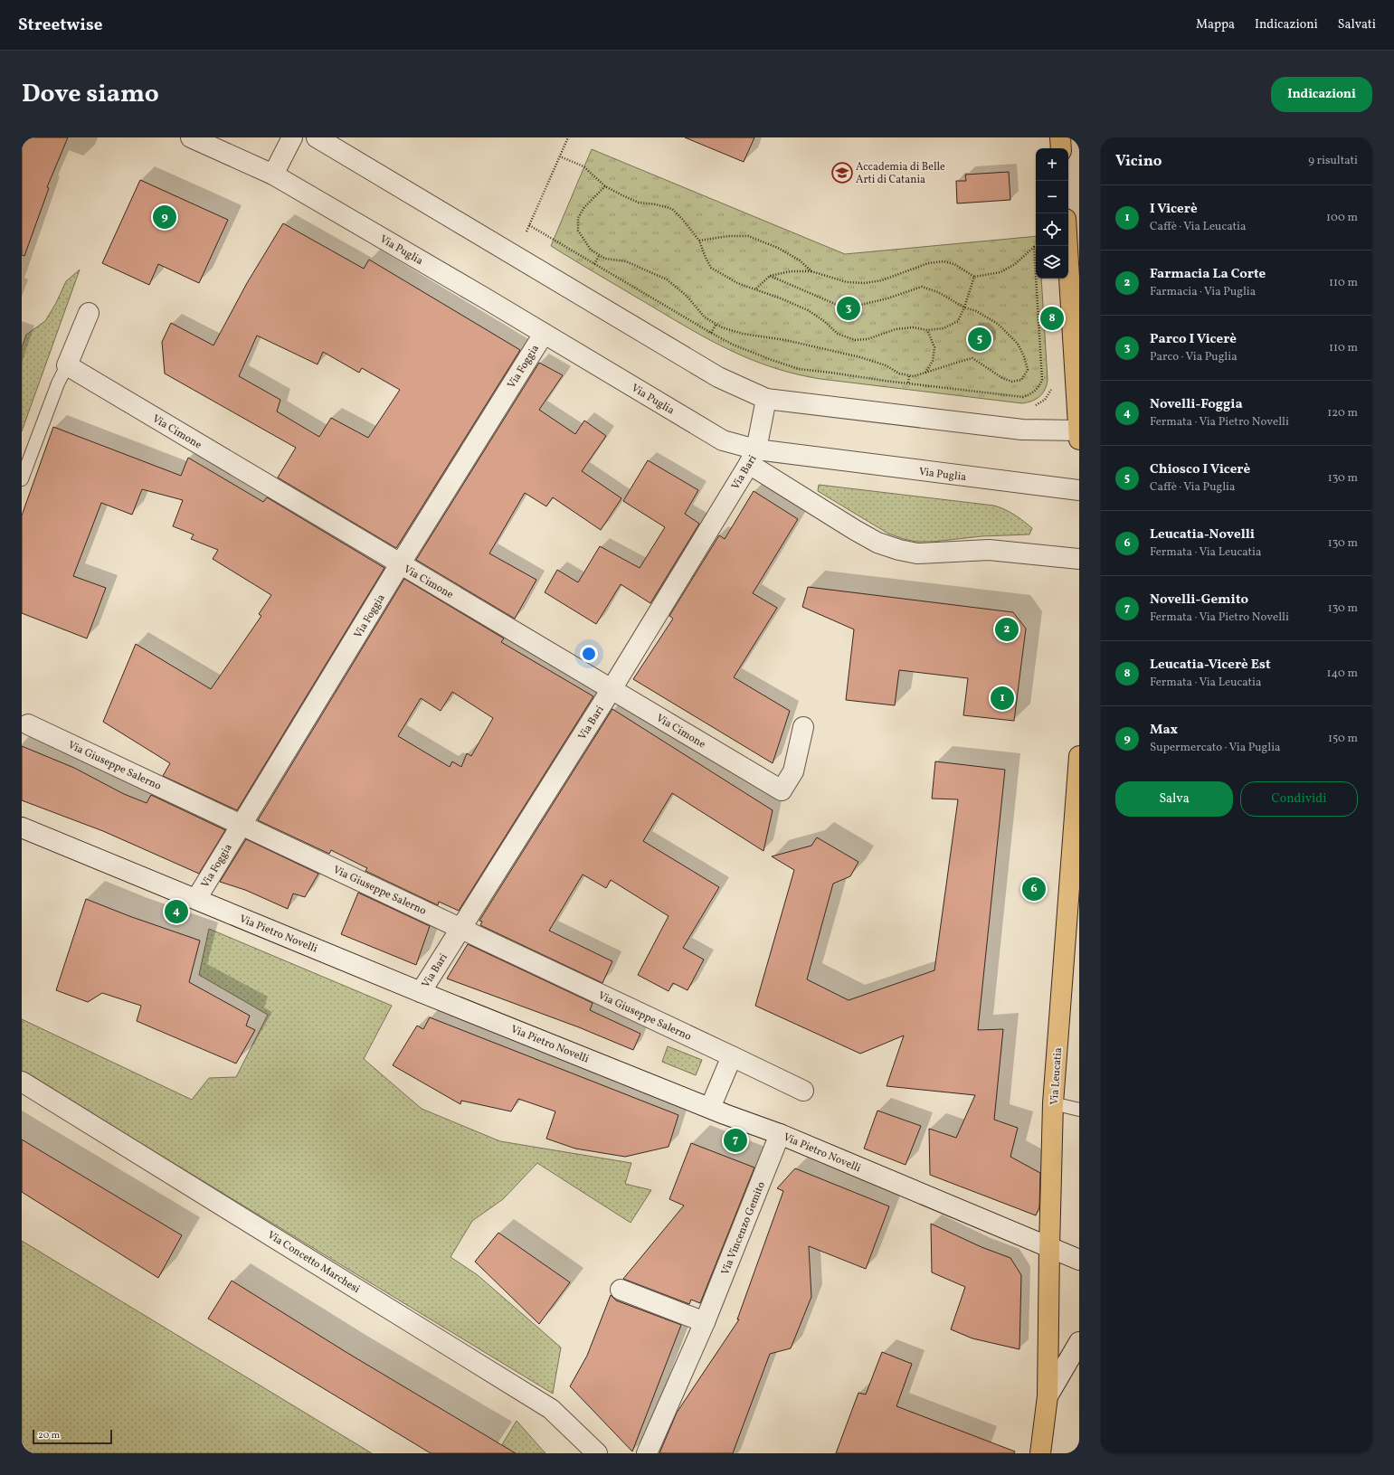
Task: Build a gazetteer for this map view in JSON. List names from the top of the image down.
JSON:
{
  "streets": {
    "main road": ["Via Leucatia"],
    "street": [
      "Via Puglia",
      "Via Foggia",
      "Via Cimone",
      "Via Bari",
      "Via Giuseppe Salerno",
      "Via Pietro Novelli",
      "Via Vincenzo Gemito",
      "Via Concetto Marchesi"
    ]
  },
  "crossings": [
    ["Via Puglia", "Via Foggia"],
    ["Via Puglia", "Via Bari"],
    ["Via Foggia", "Via Cimone"],
    ["Via Foggia", "Via Giuseppe Salerno"],
    ["Via Foggia", "Via Pietro Novelli"],
    ["Via Cimone", "Via Bari"],
    ["Via Bari", "Via Giuseppe Salerno"],
    ["Via Bari", "Via Pietro Novelli"],
    ["Via Pietro Novelli", "Via Leucatia"],
    ["Via Pietro Novelli", "Via Vincenzo Gemito"]
  ],
  "places": {
    "school or university": ["Accademia di Belle Arti di Catania"]
  },
  "scale_bar": "20 m",
  "page": {
    "header": "Streetwise",
    "nav": ["Mappa", "Indicazioni", "Salvati"],
    "title": "Dove siamo",
    "buttons": [
      "Indicazioni",
      ["Salva", "Condividi"]
    ],
    "heading": ["Vicino", "9 risultati"],
    "map_buttons": ["+", "−"],
    "list": [
      {
        "mark": "1",
        "name": "I Vicerè",
        "note": "Caffè · Via Leucatia",
        "value": "100 m"
      },
      {
        "mark": "2",
        "name": "Farmacia La Corte",
        "note": "Farmacia · Via Puglia",
        "value": "110 m"
      },
      {
        "mark": "3",
        "name": "Parco I Vicerè",
        "note": "Parco · Via Puglia",
        "value": "110 m"
      },
      {
        "mark": "4",
        "name": "Novelli-Foggia",
        "note": "Fermata · Via Pietro Novelli",
        "value": "120 m"
      },
      {
        "mark": "5",
        "name": "Chiosco I Vicerè",
        "note": "Caffè · Via Puglia",
        "value": "130 m"
      },
      {
        "mark": "6",
        "name": "Leucatia-Novelli",
        "note": "Fermata · Via Leucatia",
        "value": "130 m"
      },
      {
        "mark": "7",
        "name": "Novelli-Gemito",
        "note": "Fermata · Via Pietro Novelli",
        "value": "130 m"
      },
      {
        "mark": "8",
        "name": "Leucatia-Vicerè Est",
        "note": "Fermata · Via Leucatia",
        "value": "140 m"
      },
      {
        "mark": "9",
        "name": "Max",
        "note": "Supermercato · Via Puglia",
        "value": "150 m"
      }
    ],
    "pins": [
      "9",
      "3",
      "8",
      "5",
      "2",
      "1",
      "6",
      "4",
      "7"
    ],
    "scale": "20 m"
  }
}
